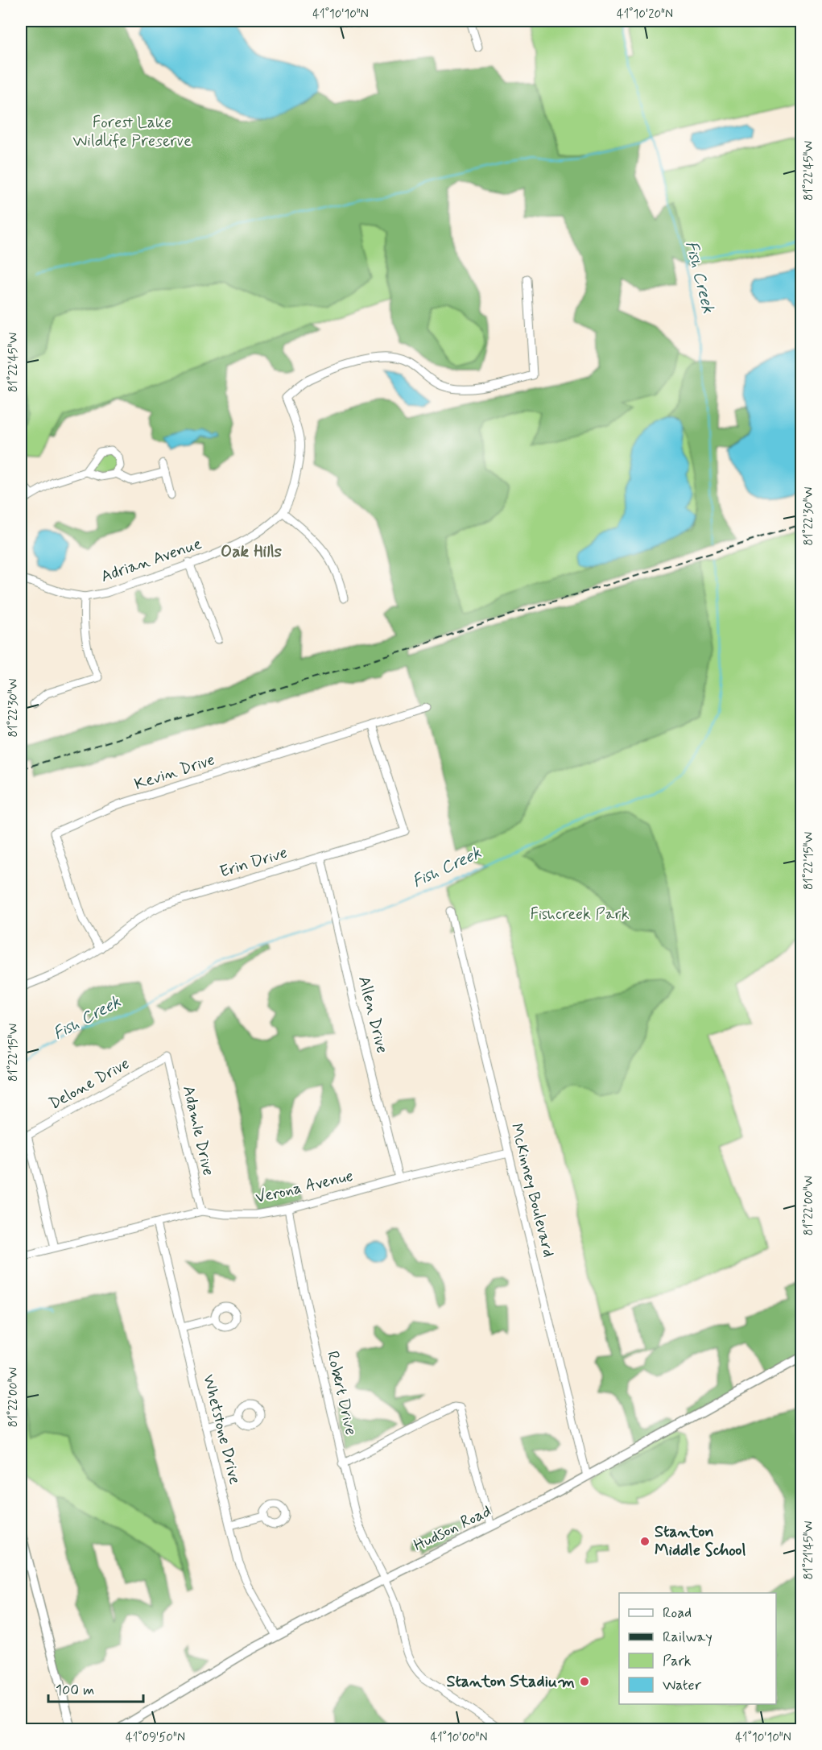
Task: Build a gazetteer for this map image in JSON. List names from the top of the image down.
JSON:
{
  "streets": {
    "street": [
      "Adrian Avenue",
      "Kevin Drive",
      "Erin Drive",
      "Allen Drive",
      "Delone Drive",
      "Adamle Drive",
      "Verona Avenue",
      "McKinney Boulevard",
      "Robert Drive",
      "Whetstone Drive",
      "Hudson Road"
    ]
  },
  "crossings": [
    ["Kevin Drive", "Erin Drive"],
    ["Erin Drive", "Allen Drive"],
    ["Allen Drive", "Verona Avenue"],
    ["Delone Drive", "Adamle Drive"],
    ["Delone Drive", "Verona Avenue"],
    ["Adamle Drive", "Verona Avenue"],
    ["Verona Avenue", "McKinney Boulevard"],
    ["Verona Avenue", "Robert Drive"],
    ["Verona Avenue", "Whetstone Drive"],
    ["McKinney Boulevard", "Hudson Road"],
    ["Robert Drive", "Hudson Road"],
    ["Whetstone Drive", "Hudson Road"]
  ],
  "districts": ["Oak Hills"],
  "water": ["Fish Creek"],
  "parks": ["Forest Lake Wildlife Preserve", "Fishcreek Park"],
  "places": ["Stanton Middle School", "Stanton Stadium"],
  "legend": [
    "Road",
    "Railway",
    "Park",
    "Water"
  ],
  "scale_bar": "100 m",
  "coordinates": [
    "41°10'10\"N",
    "41°10'20\"N",
    "81°22'45\"W",
    "81°22'30\"W",
    "81°22'15\"W",
    "81°22'00\"W",
    "81°21'45\"W",
    "41°09'50\"N",
    "41°10'00\"N"
  ]
}
